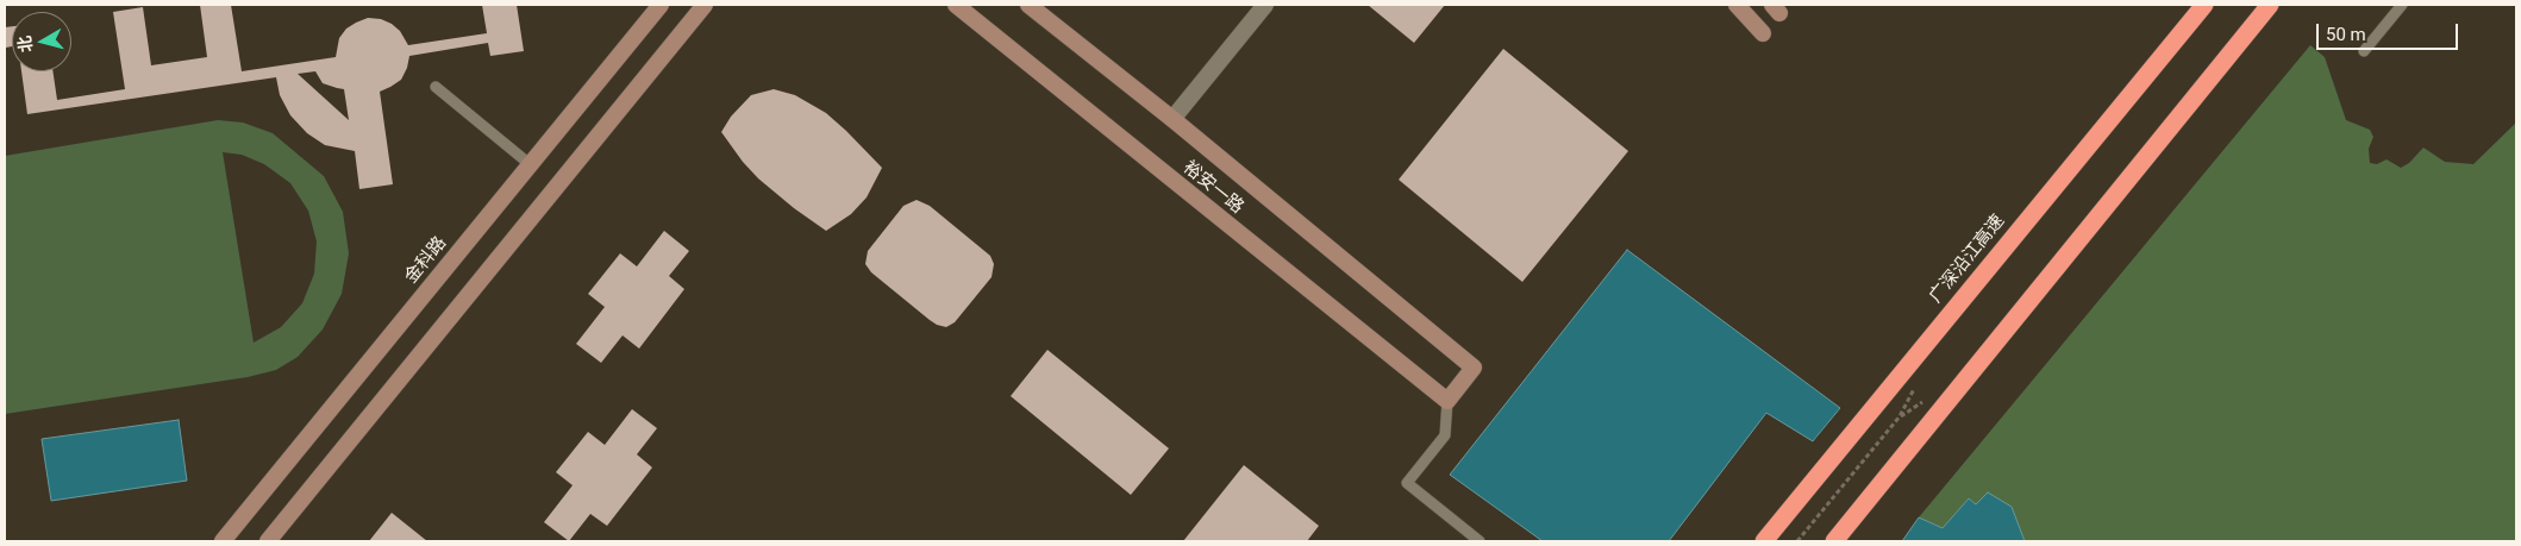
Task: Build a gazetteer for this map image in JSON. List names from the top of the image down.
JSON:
{
  "streets": {
    "highway": ["广深沿江高速"],
    "main road": ["裕安一路", "金科路"]
  },
  "scale_bar": "50 m",
  "north": "left"
}
